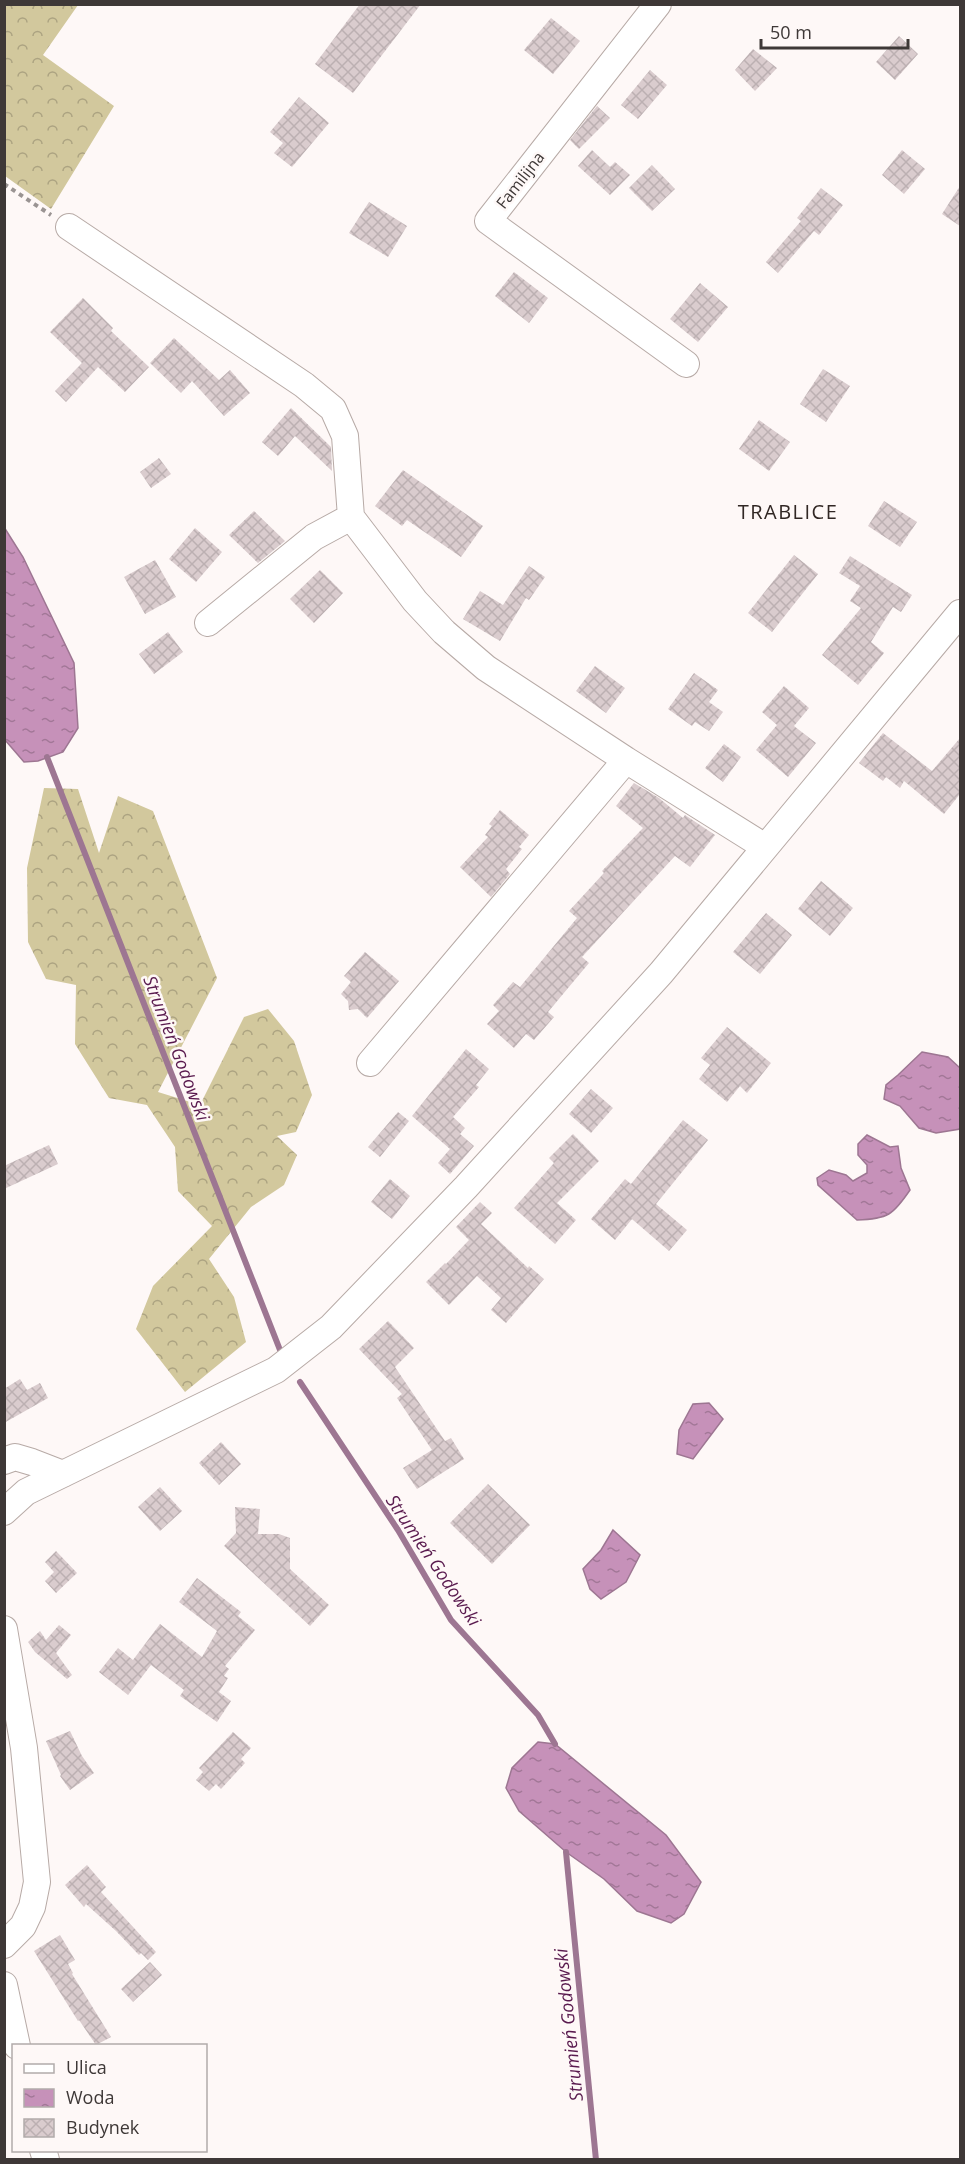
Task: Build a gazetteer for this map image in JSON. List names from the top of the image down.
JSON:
{
  "streets": {
    "street": ["Familijna"]
  },
  "districts": ["TRABLICE"],
  "water": ["Strumień Godowski"],
  "legend": ["Ulica", "Woda", "Budynek"],
  "scale_bar": "50 m"
}
